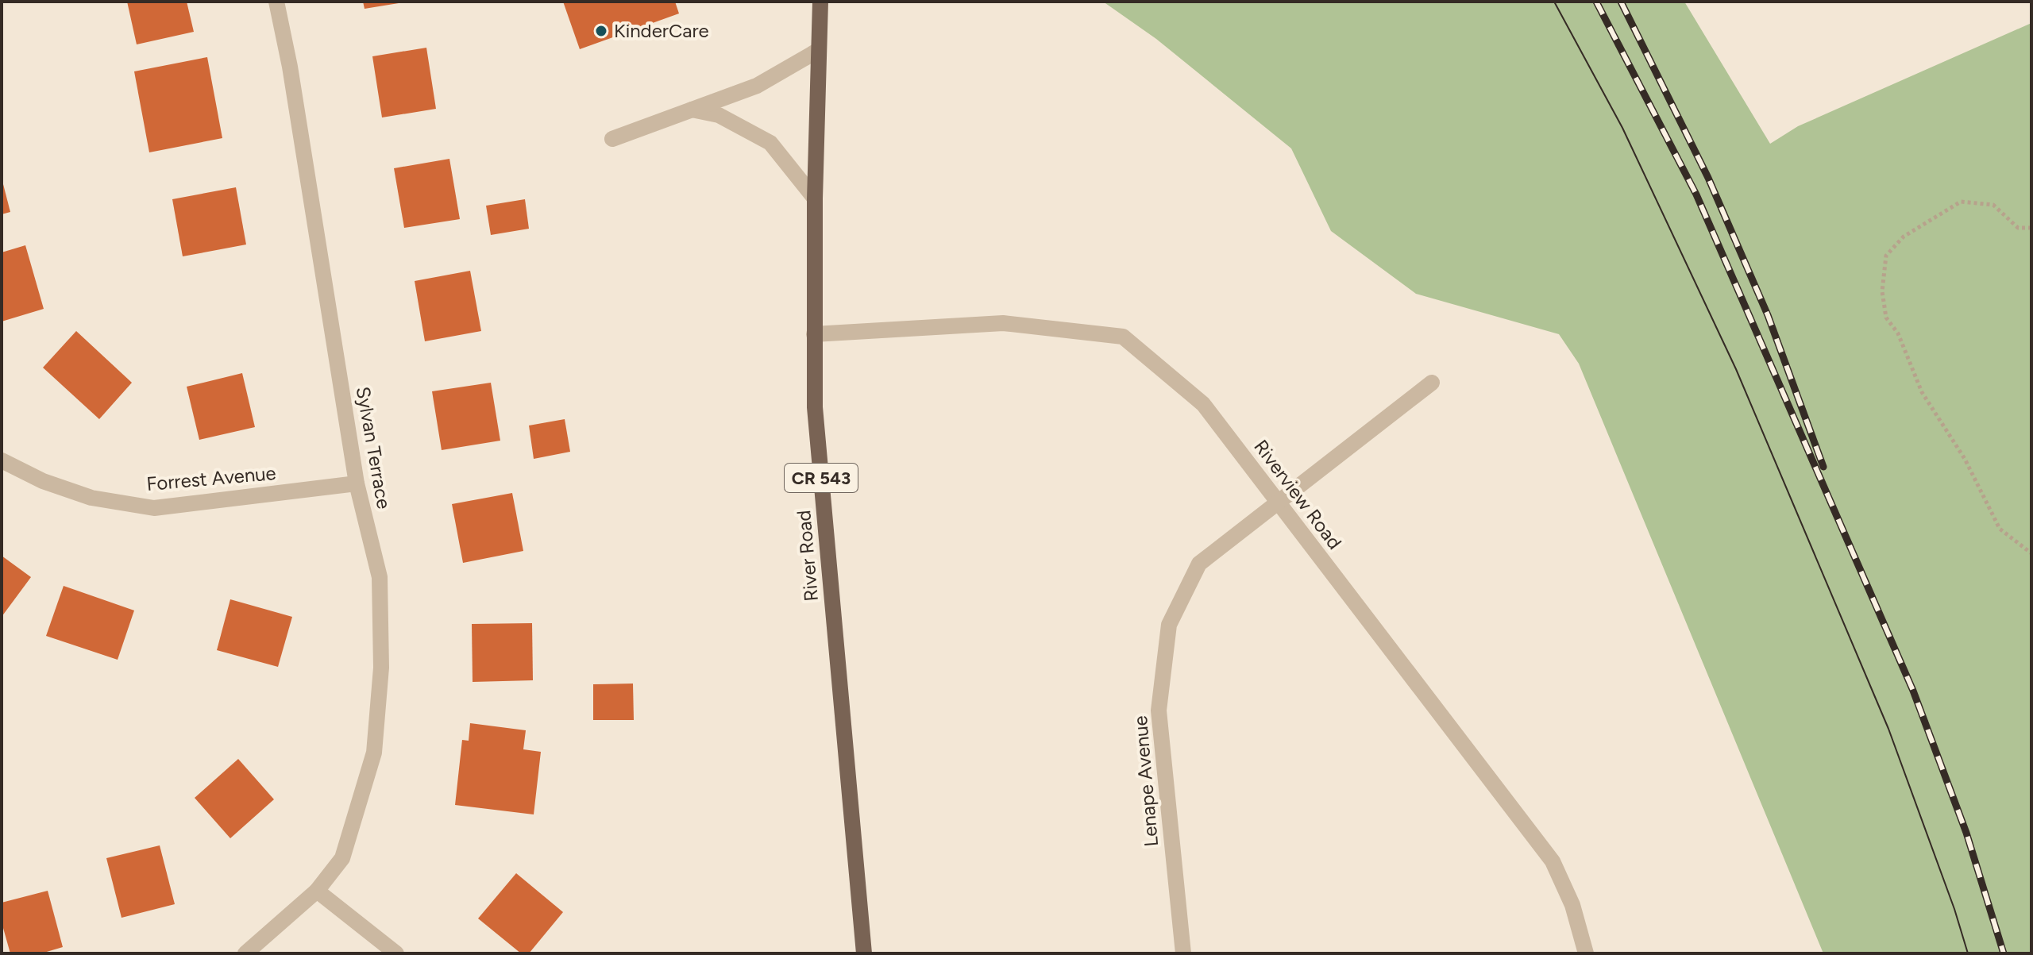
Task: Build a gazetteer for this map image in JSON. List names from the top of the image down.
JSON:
{
  "streets": {
    "main road": ["CR 543", "River Road"],
    "street": [
      "Sylvan Terrace",
      "Forrest Avenue",
      "Riverview Road",
      "Lenape Avenue"
    ]
  },
  "crossings": [
    ["Sylvan Terrace", "Forrest Avenue"],
    ["Riverview Road", "River Road"],
    ["Riverview Road", "Lenape Avenue"]
  ],
  "places": ["KinderCare"]
}
